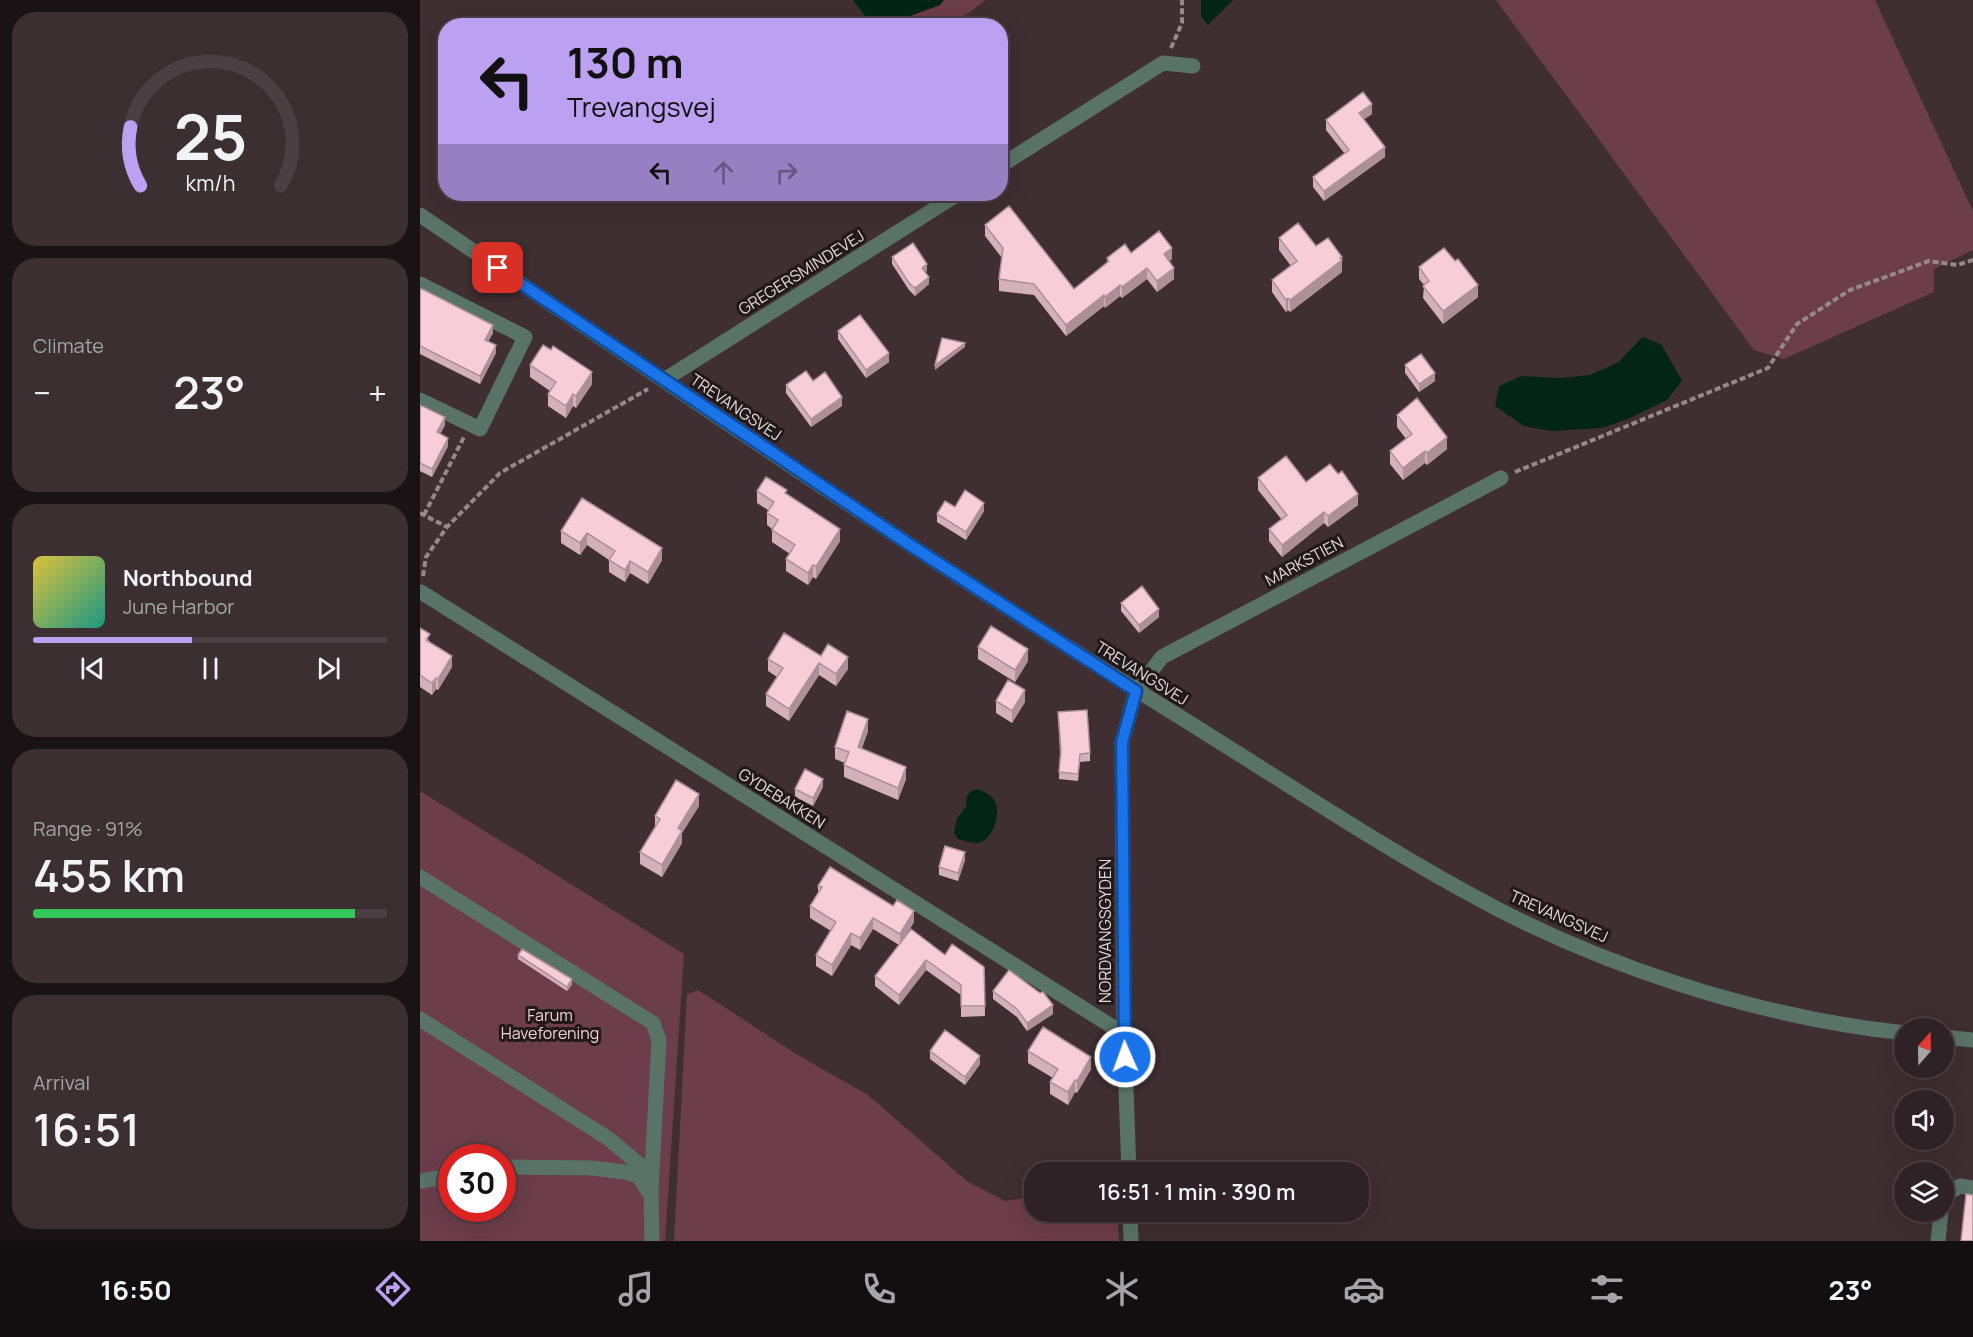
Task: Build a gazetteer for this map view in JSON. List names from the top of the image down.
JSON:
{
  "streets": {
    "street": [
      "GREGERSMINDEVEJ",
      "TREVANGSVEJ",
      "MARKSTIEN",
      "GYDEBAKKEN",
      "NORDVANGSGYDEN"
    ]
  },
  "crossings": [
    ["GREGERSMINDEVEJ", "TREVANGSVEJ"],
    ["TREVANGSVEJ", "MARKSTIEN"],
    ["TREVANGSVEJ", "NORDVANGSGYDEN"],
    ["MARKSTIEN", "NORDVANGSGYDEN"],
    ["GYDEBAKKEN", "NORDVANGSGYDEN"]
  ],
  "parks": ["Farum Haveforening"],
  "north": "top",
  "page": {
    "turn": ["130 m", "Trevangsvej"],
    "tile": [
      "Climate",
      ["Range · 91%", "455 km"],
      ["Arrival", "16:51"]
    ],
    "heat": ["−", "23°", "+"],
    "song": ["Northbound", "June Harbor"],
    "limit": "30",
    "trip": "16:51 · 1 min · 390 m",
    "tabs": ["16:50", "23°"],
    "gauge": ["25", "km/h"]
  }
}
